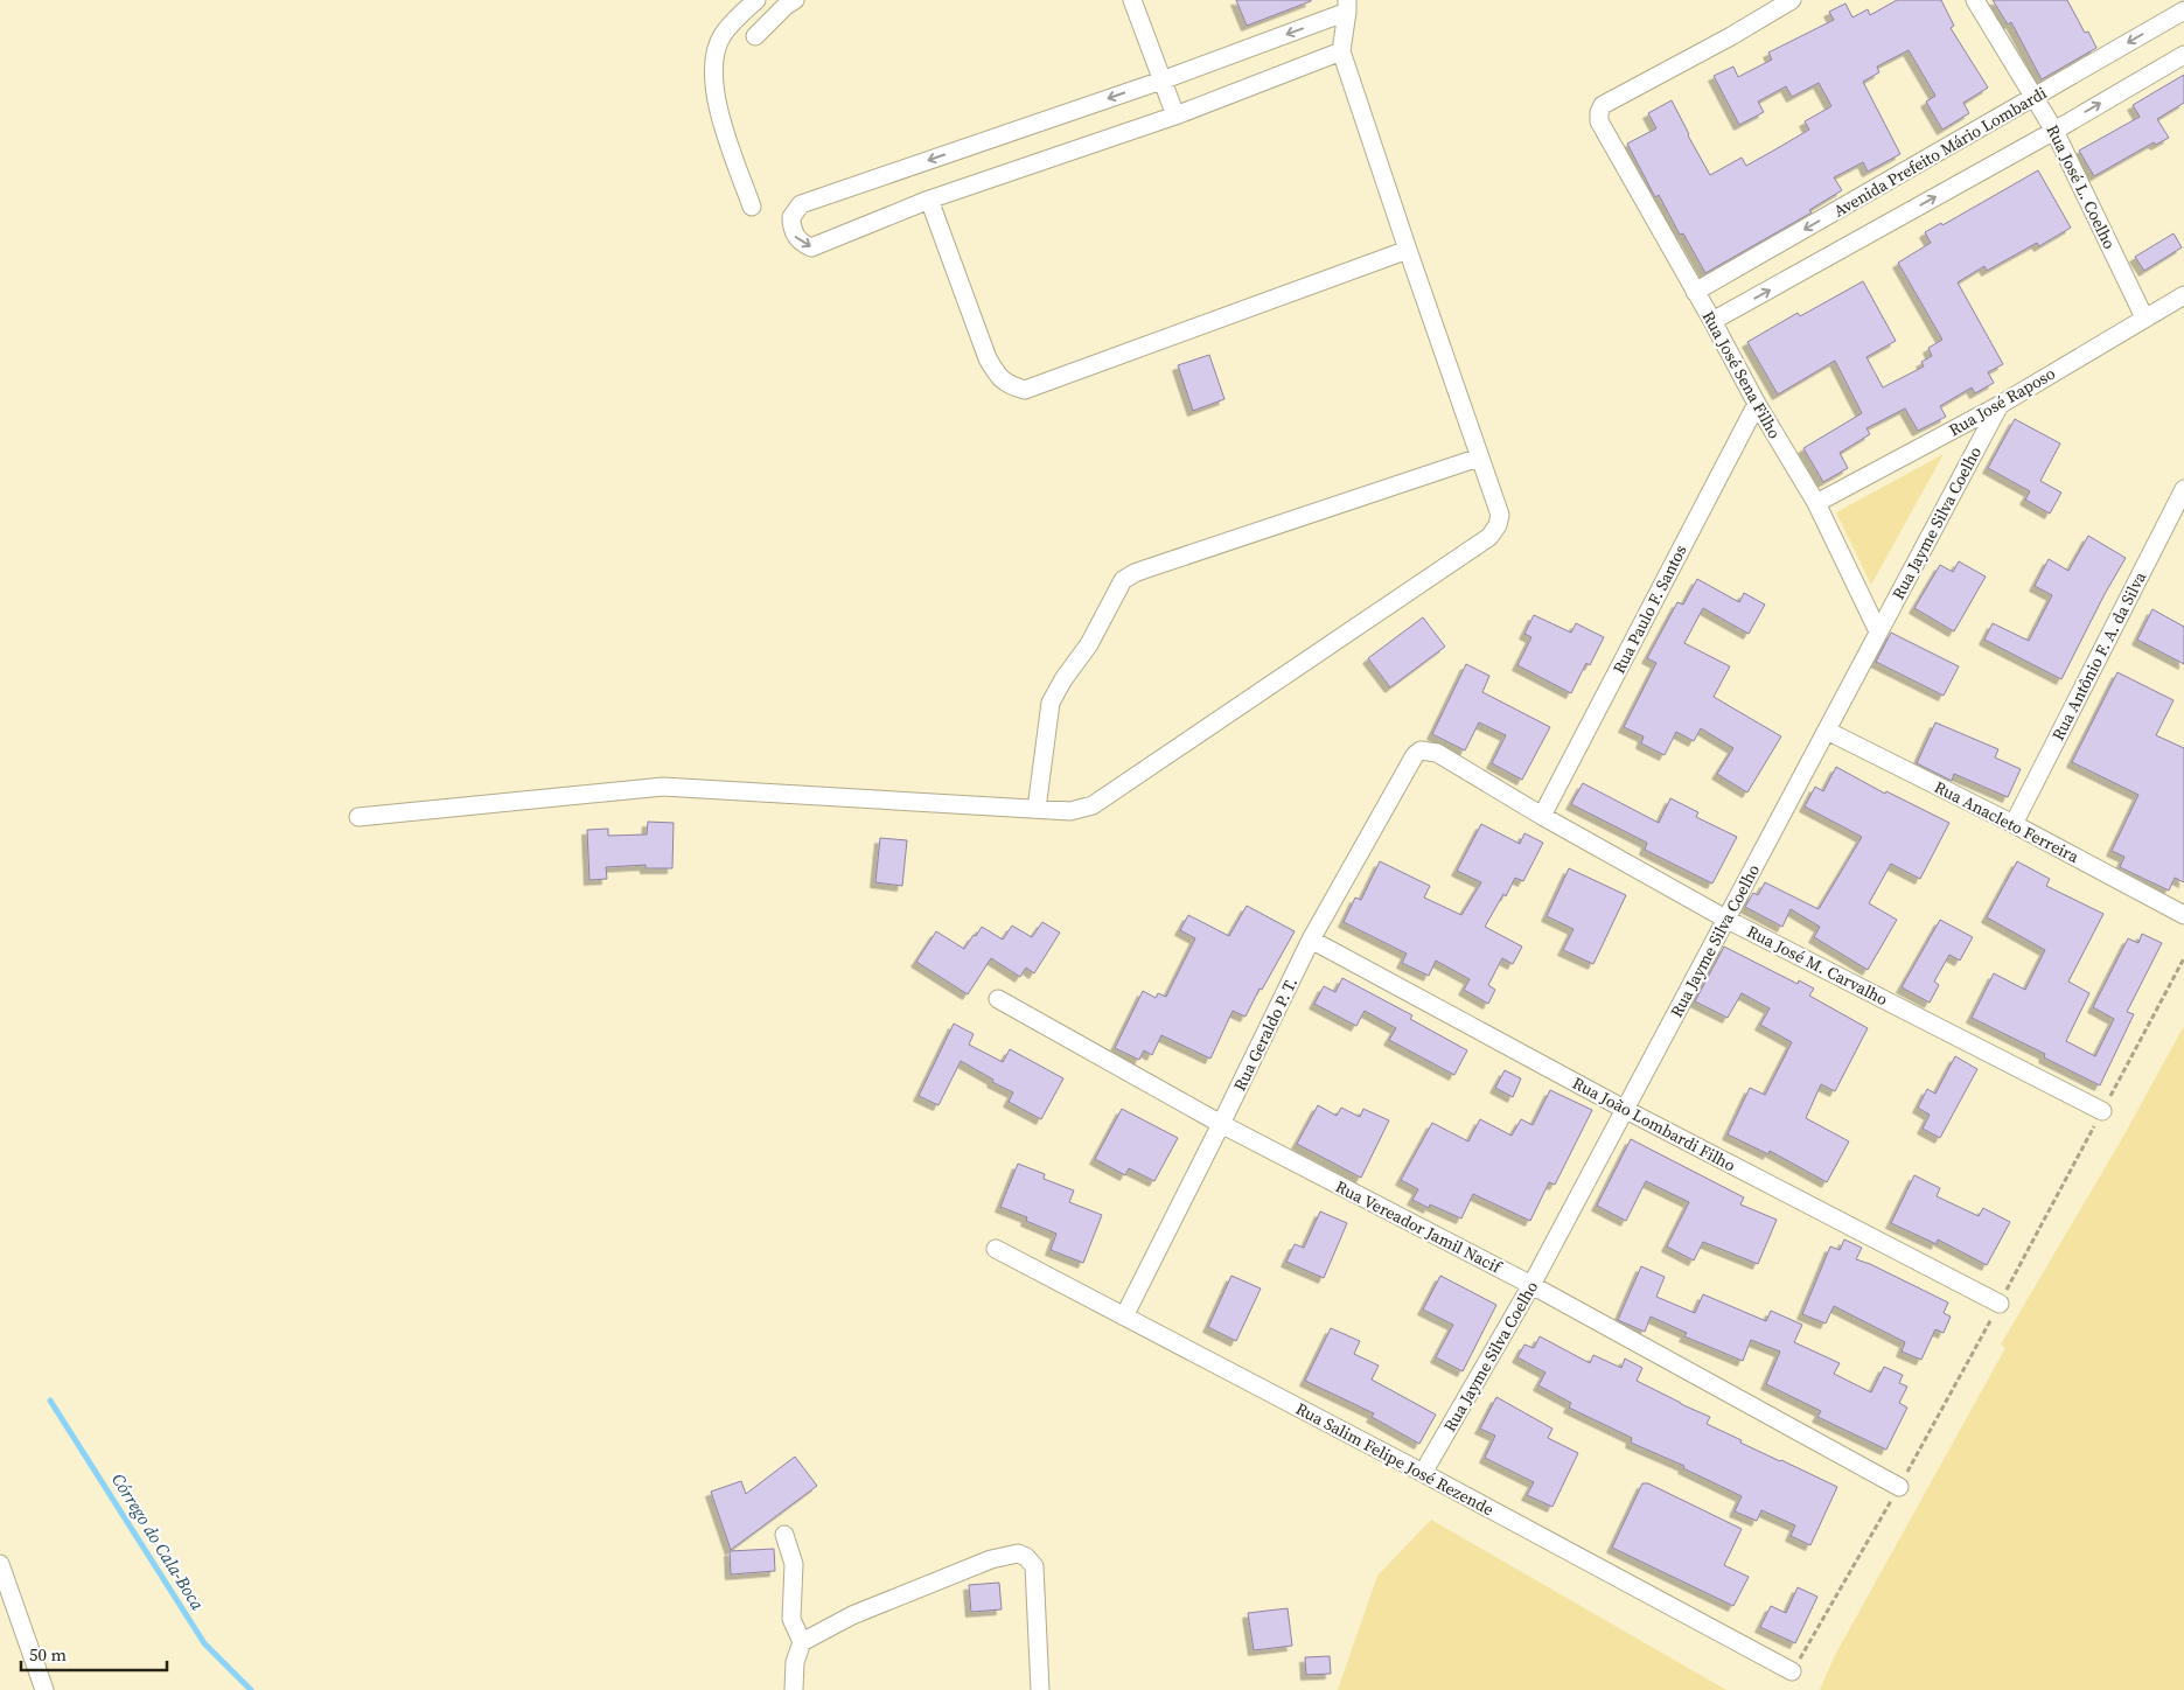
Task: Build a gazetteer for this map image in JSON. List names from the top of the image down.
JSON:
{
  "streets": {
    "street": [
      "Avenida Prefeito Mário Lombardi",
      "Rua José L. Coelho",
      "Rua José Sena Filho",
      "Rua José Raposo",
      "Rua Jayme Silva Coelho",
      "Rua Paulo F. Santos",
      "Rua Antônio F. A. da Silva",
      "Rua Anacleto Ferreira",
      "Rua José M. Carvalho",
      "Rua Geraldo P. T.",
      "Rua João Lombardi Filho",
      "Rua Vereador Jamil Nacif",
      "Rua Salim Felipe José Rezende"
    ]
  },
  "crossings": [
    ["Avenida Prefeito Mário Lombardi", "Rua José L. Coelho"],
    ["Avenida Prefeito Mário Lombardi", "Rua José Sena Filho"],
    ["Rua José L. Coelho", "Rua José Raposo"],
    ["Rua José Sena Filho", "Rua José Raposo"],
    ["Rua José Sena Filho", "Rua Jayme Silva Coelho"],
    ["Rua José Sena Filho", "Rua Paulo F. Santos"],
    ["Rua José Raposo", "Rua Jayme Silva Coelho"],
    ["Rua Jayme Silva Coelho", "Rua Anacleto Ferreira"],
    ["Rua Jayme Silva Coelho", "Rua José M. Carvalho"],
    ["Rua Jayme Silva Coelho", "Rua João Lombardi Filho"],
    ["Rua Jayme Silva Coelho", "Rua Vereador Jamil Nacif"],
    ["Rua Jayme Silva Coelho", "Rua Salim Felipe José Rezende"],
    ["Rua Paulo F. Santos", "Rua José M. Carvalho"],
    ["Rua Antônio F. A. da Silva", "Rua Anacleto Ferreira"],
    ["Rua José M. Carvalho", "Rua Geraldo P. T."],
    ["Rua Geraldo P. T.", "Rua João Lombardi Filho"],
    ["Rua Geraldo P. T.", "Rua Vereador Jamil Nacif"],
    ["Rua Geraldo P. T.", "Rua Salim Felipe José Rezende"]
  ],
  "water": ["Córrego do Cala-Boca"],
  "scale_bar": "50 m"
}
